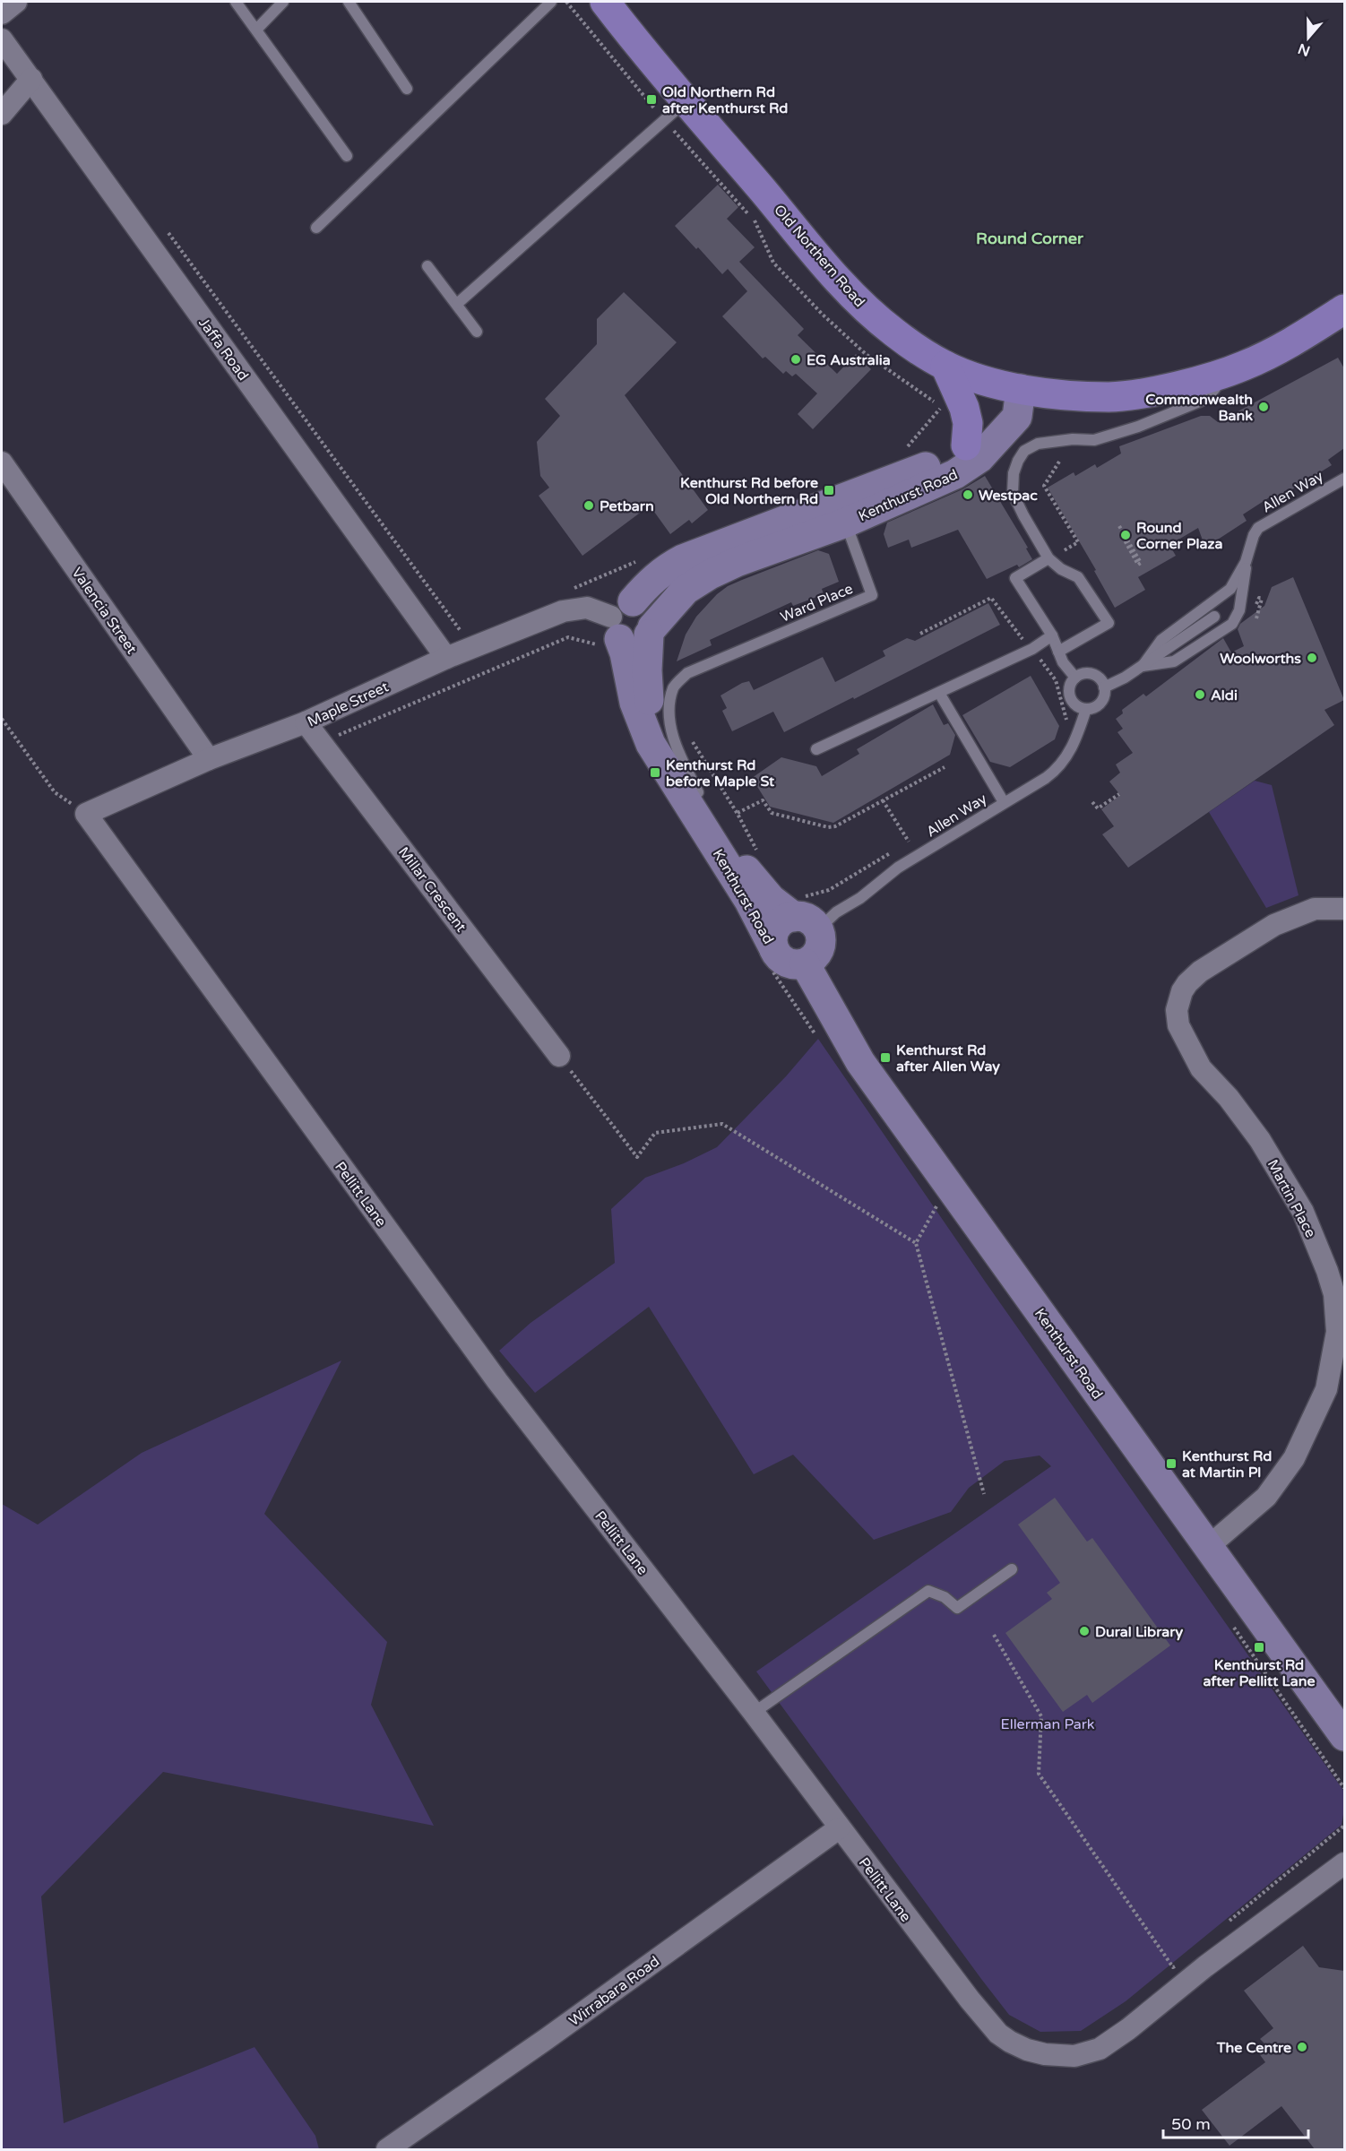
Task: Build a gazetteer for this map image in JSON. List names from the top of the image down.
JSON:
{
  "streets": {
    "main road": ["Old Northern Road", "Kenthurst Road"],
    "street": [
      "Jaffa Road",
      "Valencia Street",
      "Maple Street",
      "Millar Crescent",
      "Pellitt Lane",
      "Martin Place",
      "Wirrabara Road"
    ],
    "lane": ["Allen Way", "Ward Place"]
  },
  "crossings": [
    ["Old Northern Road", "Kenthurst Road"],
    ["Jaffa Road", "Maple Street"],
    ["Allen Way", "Kenthurst Road"],
    ["Kenthurst Road", "Ward Place"],
    ["Kenthurst Road", "Maple Street"],
    ["Kenthurst Road", "Martin Place"],
    ["Valencia Street", "Maple Street"],
    ["Maple Street", "Millar Crescent"],
    ["Maple Street", "Pellitt Lane"],
    ["Pellitt Lane", "Wirrabara Road"]
  ],
  "districts": ["Round Corner"],
  "parks": ["Ellerman Park"],
  "places": {
    "transit": [
      "Old Northern Rd after Kenthurst Rd",
      "Kenthurst Rd before Old Northern Rd",
      "Kenthurst Rd before Maple St",
      "Kenthurst Rd after Allen Way",
      "Kenthurst Rd at Martin Pl",
      "Kenthurst Rd after Pellitt Lane"
    ],
    "other": [
      "EG Australia",
      "Commonwealth Bank",
      "Westpac",
      "Petbarn",
      "Round Corner Plaza",
      "Woolworths",
      "Aldi",
      "Dural Library",
      "The Centre"
    ]
  },
  "scale_bar": "50 m",
  "north": "bottom"
}
